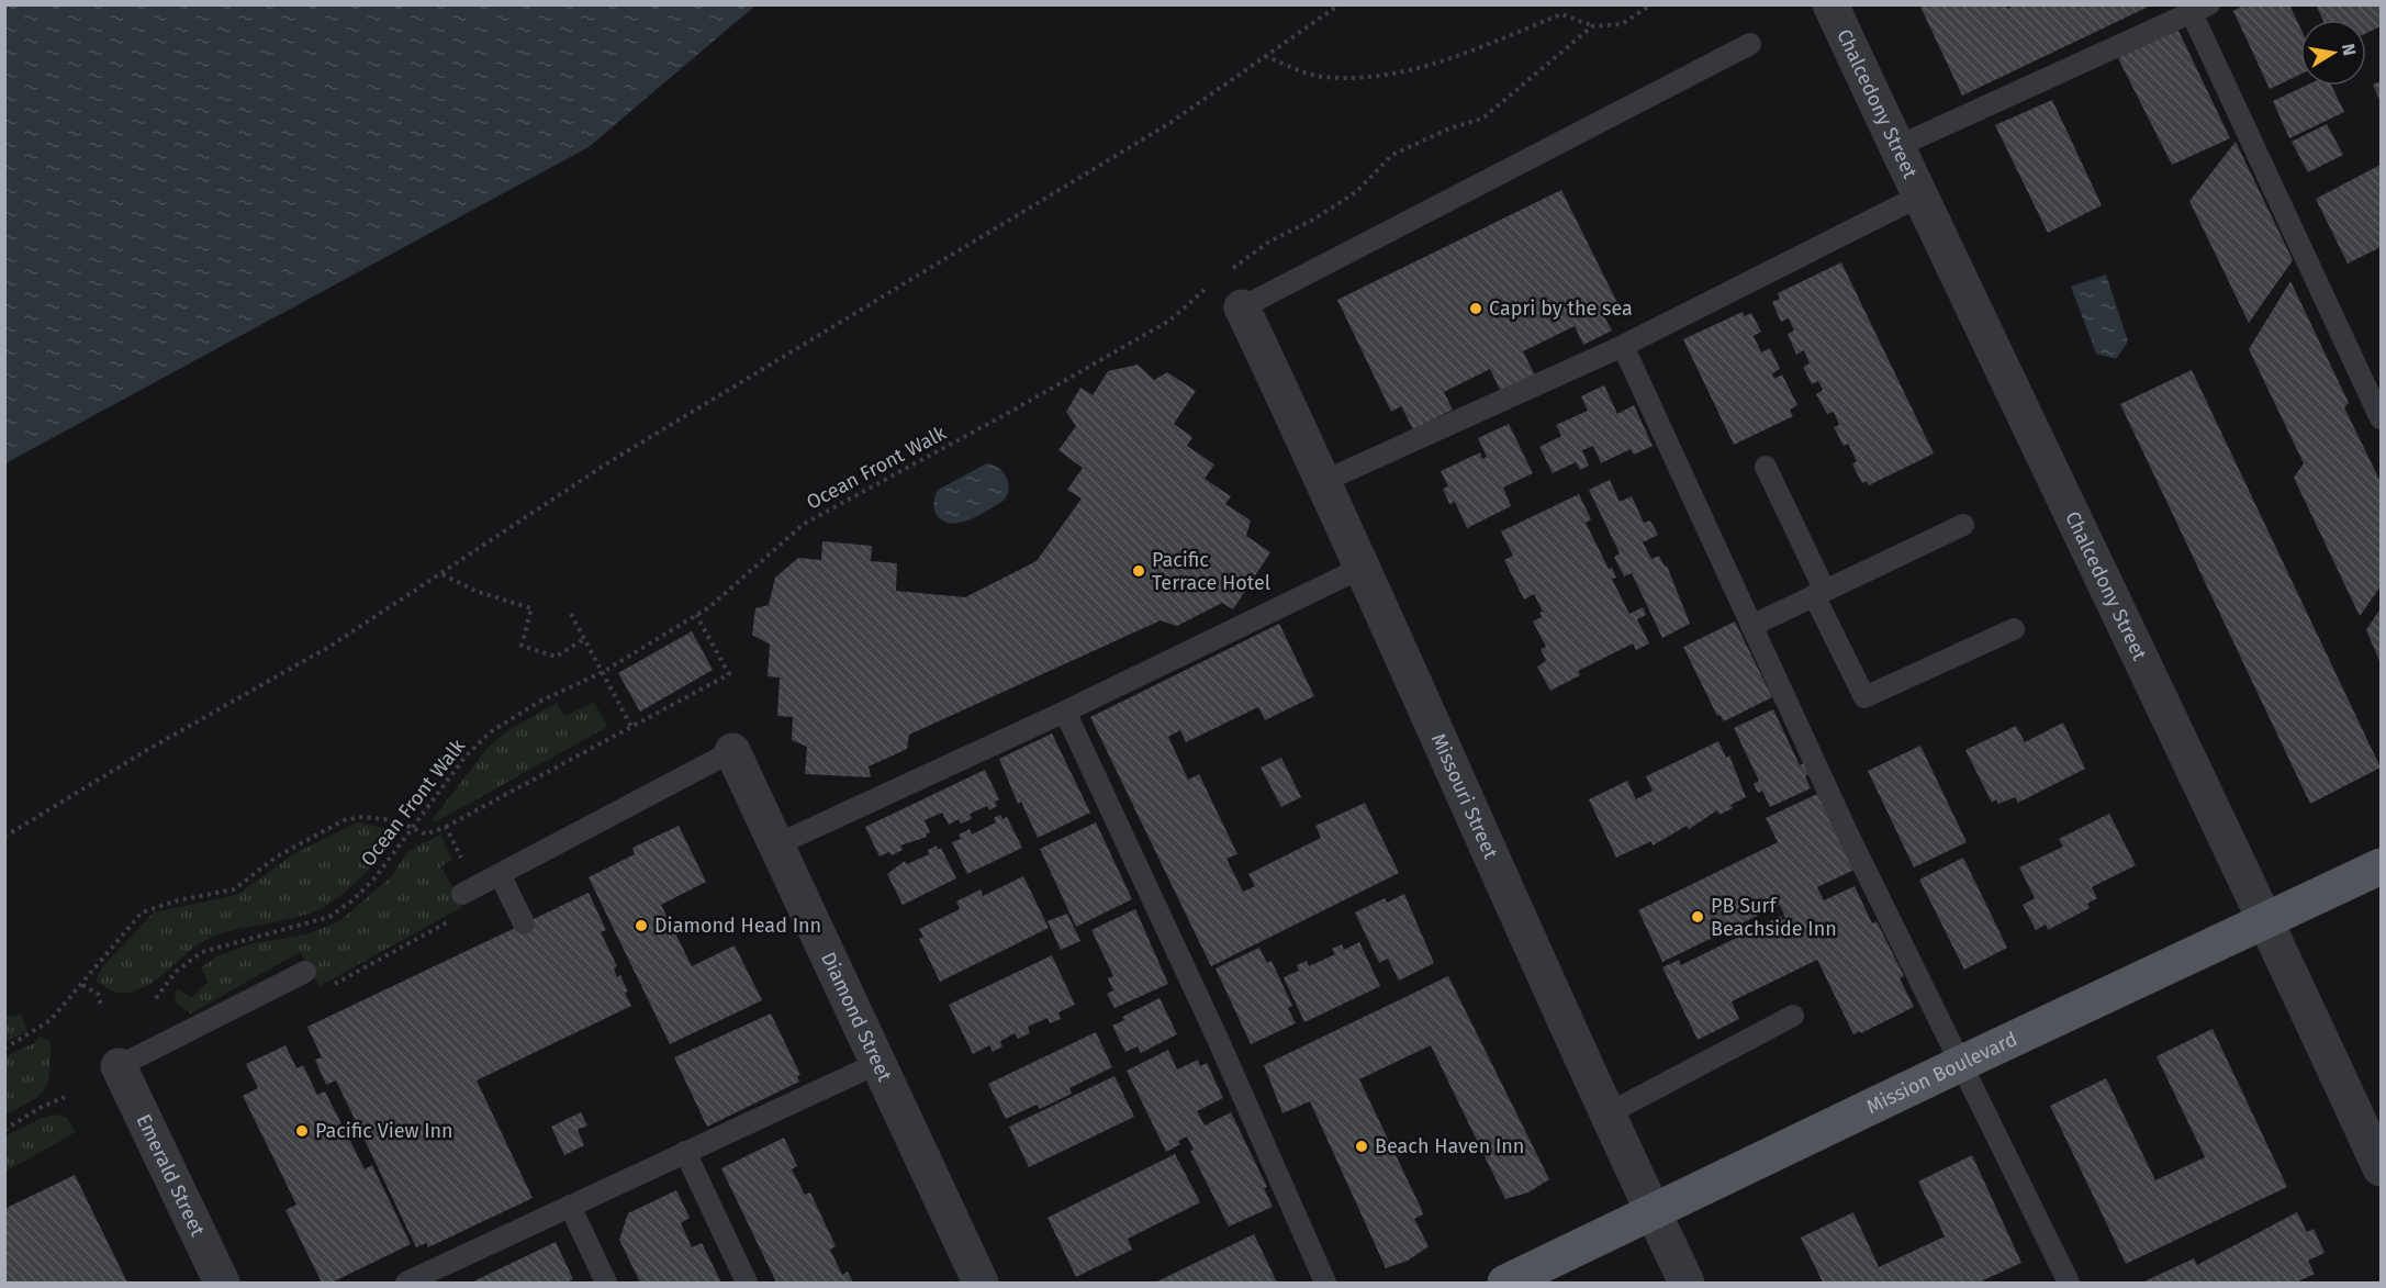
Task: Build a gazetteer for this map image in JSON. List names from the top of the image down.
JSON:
{
  "streets": {
    "main road": ["Mission Boulevard"],
    "street": [
      "Chalcedony Street",
      "Missouri Street",
      "Diamond Street",
      "Emerald Street"
    ],
    "path": ["Ocean Front Walk"]
  },
  "crossings": [
    ["Chalcedony Street", "Mission Boulevard"],
    ["Missouri Street", "Mission Boulevard"]
  ],
  "places": [
    "Capri by the sea",
    "Pacific Terrace Hotel",
    "PB Surf Beachside Inn",
    "Diamond Head Inn",
    "Pacific View Inn",
    "Beach Haven Inn"
  ],
  "north": "right"
}
